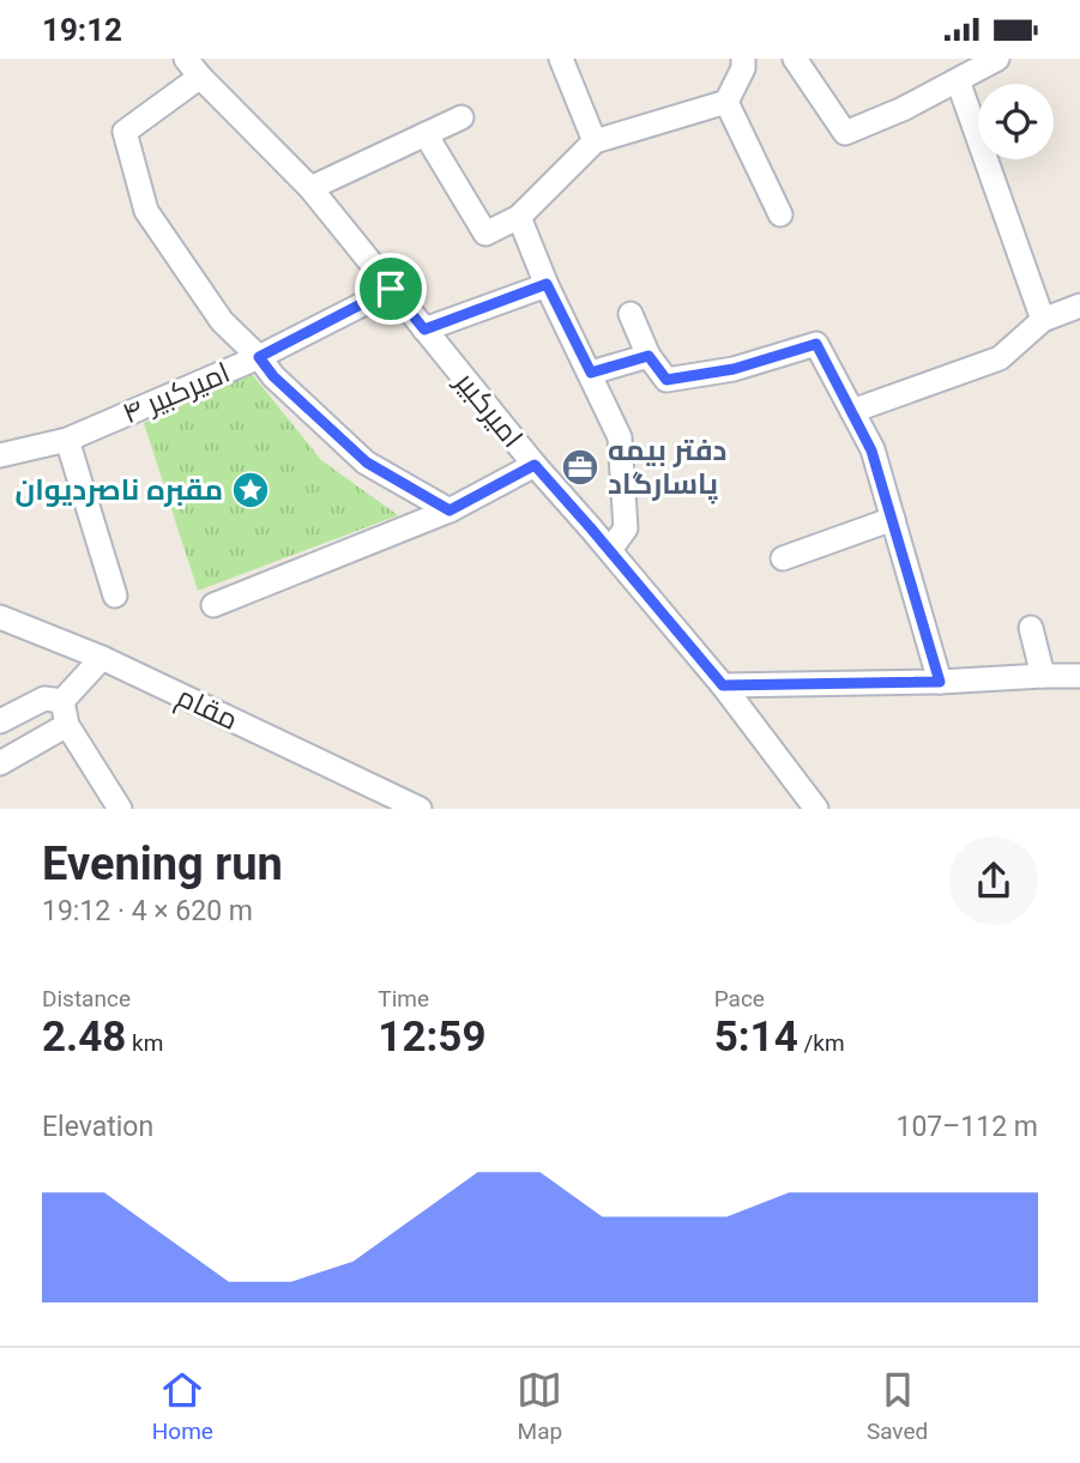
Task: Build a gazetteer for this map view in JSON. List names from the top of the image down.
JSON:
{
  "streets": {
    "street": ["امیرکبیر ۴", "امیرکبیر", "مقام"]
  },
  "crossings": [
    ["امیرکبیر ۴", "امیرکبیر"]
  ],
  "places": {
    "office": ["دفتر بیمه پاسارگاد"],
    "place": ["مقبره ناصردیوان"]
  },
  "page": {
    "status": "19:12",
    "heading": ["Evening run", "19:12 · 4 × 620 m"],
    "stats": [
      ["Distance", "2.48 km"],
      ["Time", "12:59"],
      ["Pace", "5:14 /km"]
    ],
    "chart": ["Elevation", "107–112 m"],
    "tabs": ["Home", "Map", "Saved"]
  }
}
